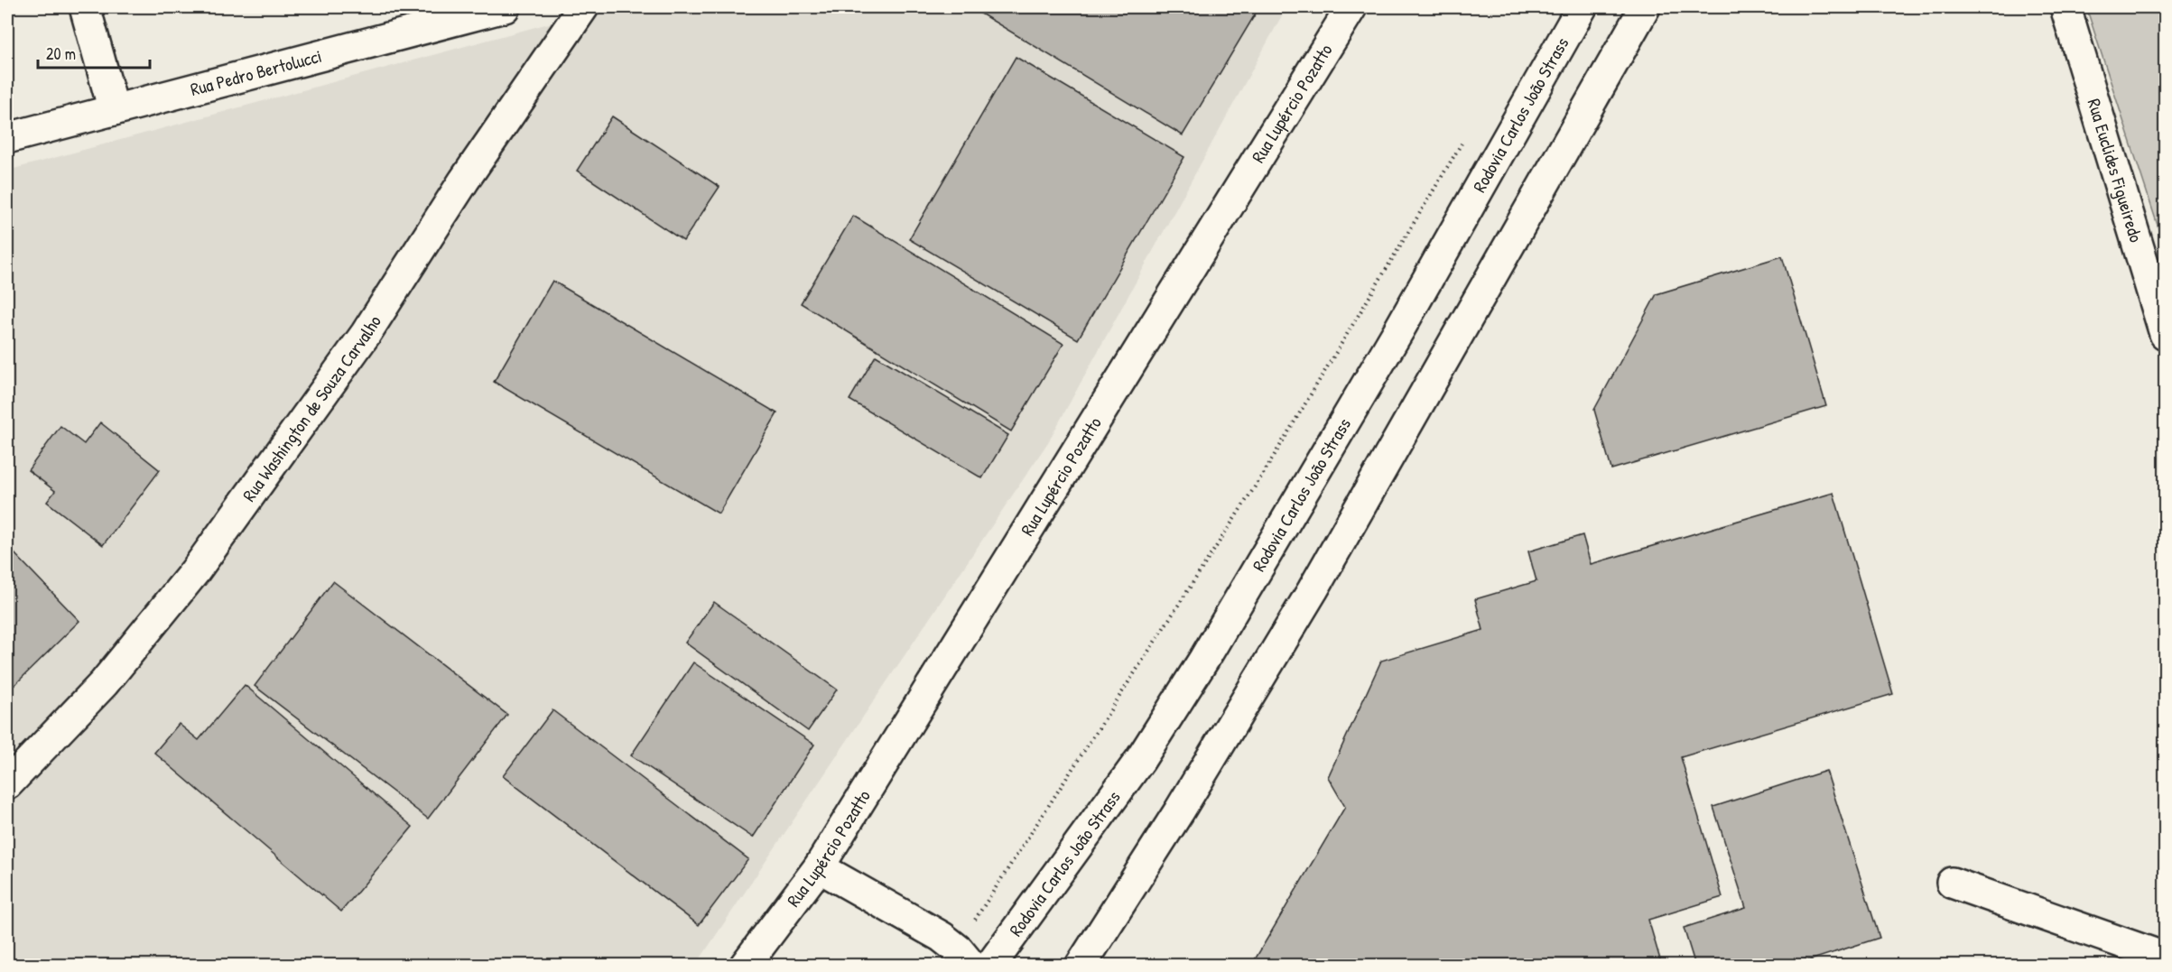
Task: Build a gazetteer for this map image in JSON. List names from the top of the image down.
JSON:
{
  "streets": {
    "main road": [
      "Rua Pedro Bertolucci",
      "Rua Lupércio Pozatto",
      "Rodovia Carlos João Strass",
      "Rua Euclides Figueiredo",
      "Rua Washington de Souza Carvalho"
    ]
  },
  "scale_bar": "20 m"
}
